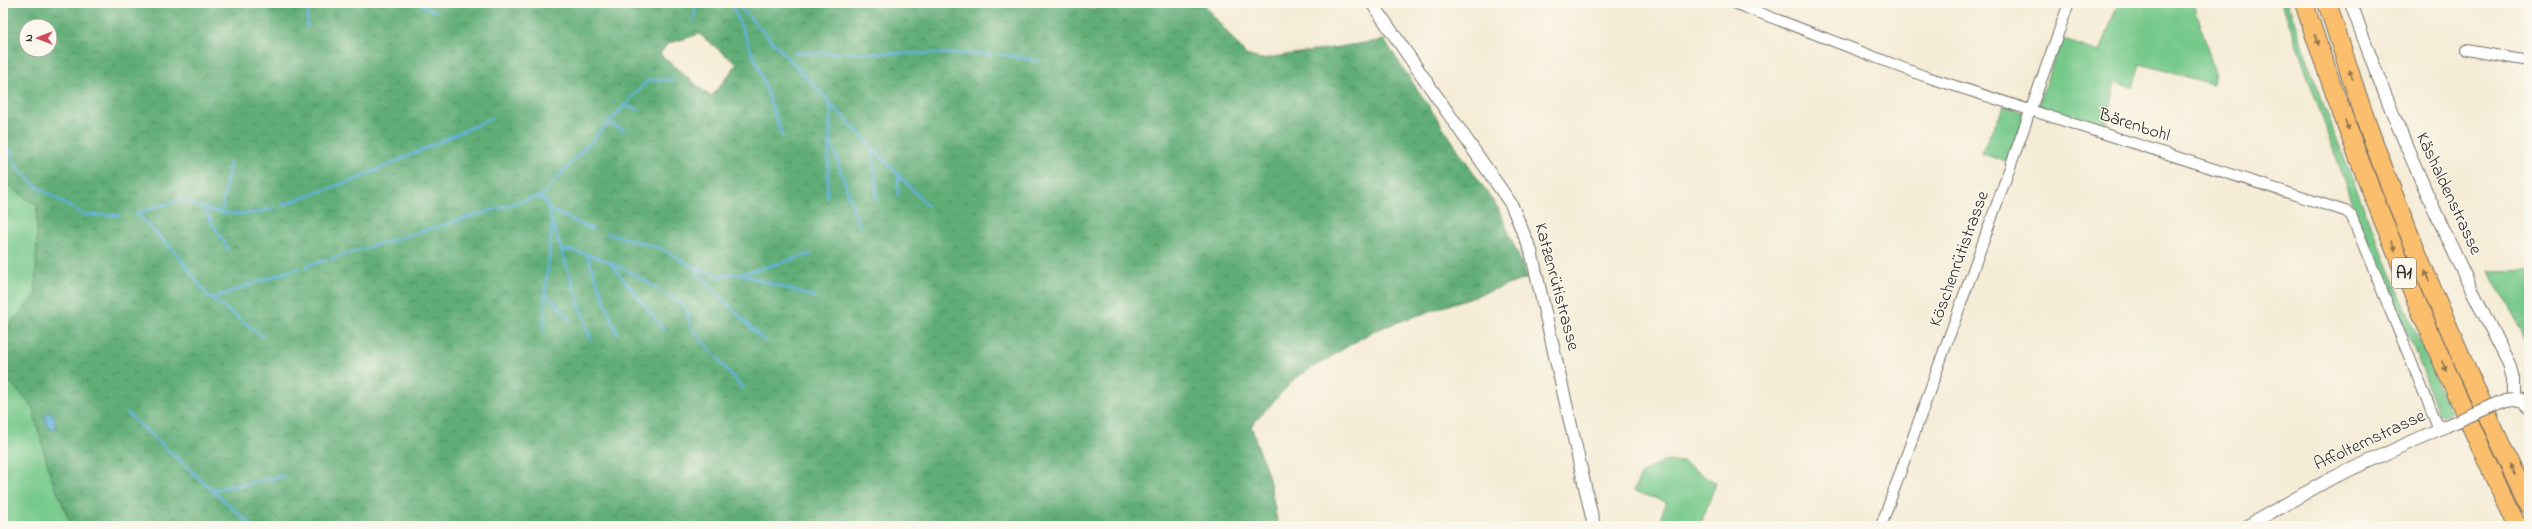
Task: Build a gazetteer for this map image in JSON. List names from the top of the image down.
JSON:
{
  "streets": {
    "highway": ["A1"],
    "street": [
      "Bärenbohl",
      "Käshaldenstrasse",
      "Köschenrütistrasse",
      "Katzenrütistrasse",
      "Affolternstrasse"
    ]
  },
  "crossings": [
    ["Bärenbohl", "Köschenrütistrasse"],
    ["Bärenbohl", "Affolternstrasse"],
    ["Käshaldenstrasse", "Affolternstrasse"]
  ],
  "north": "left"
}
